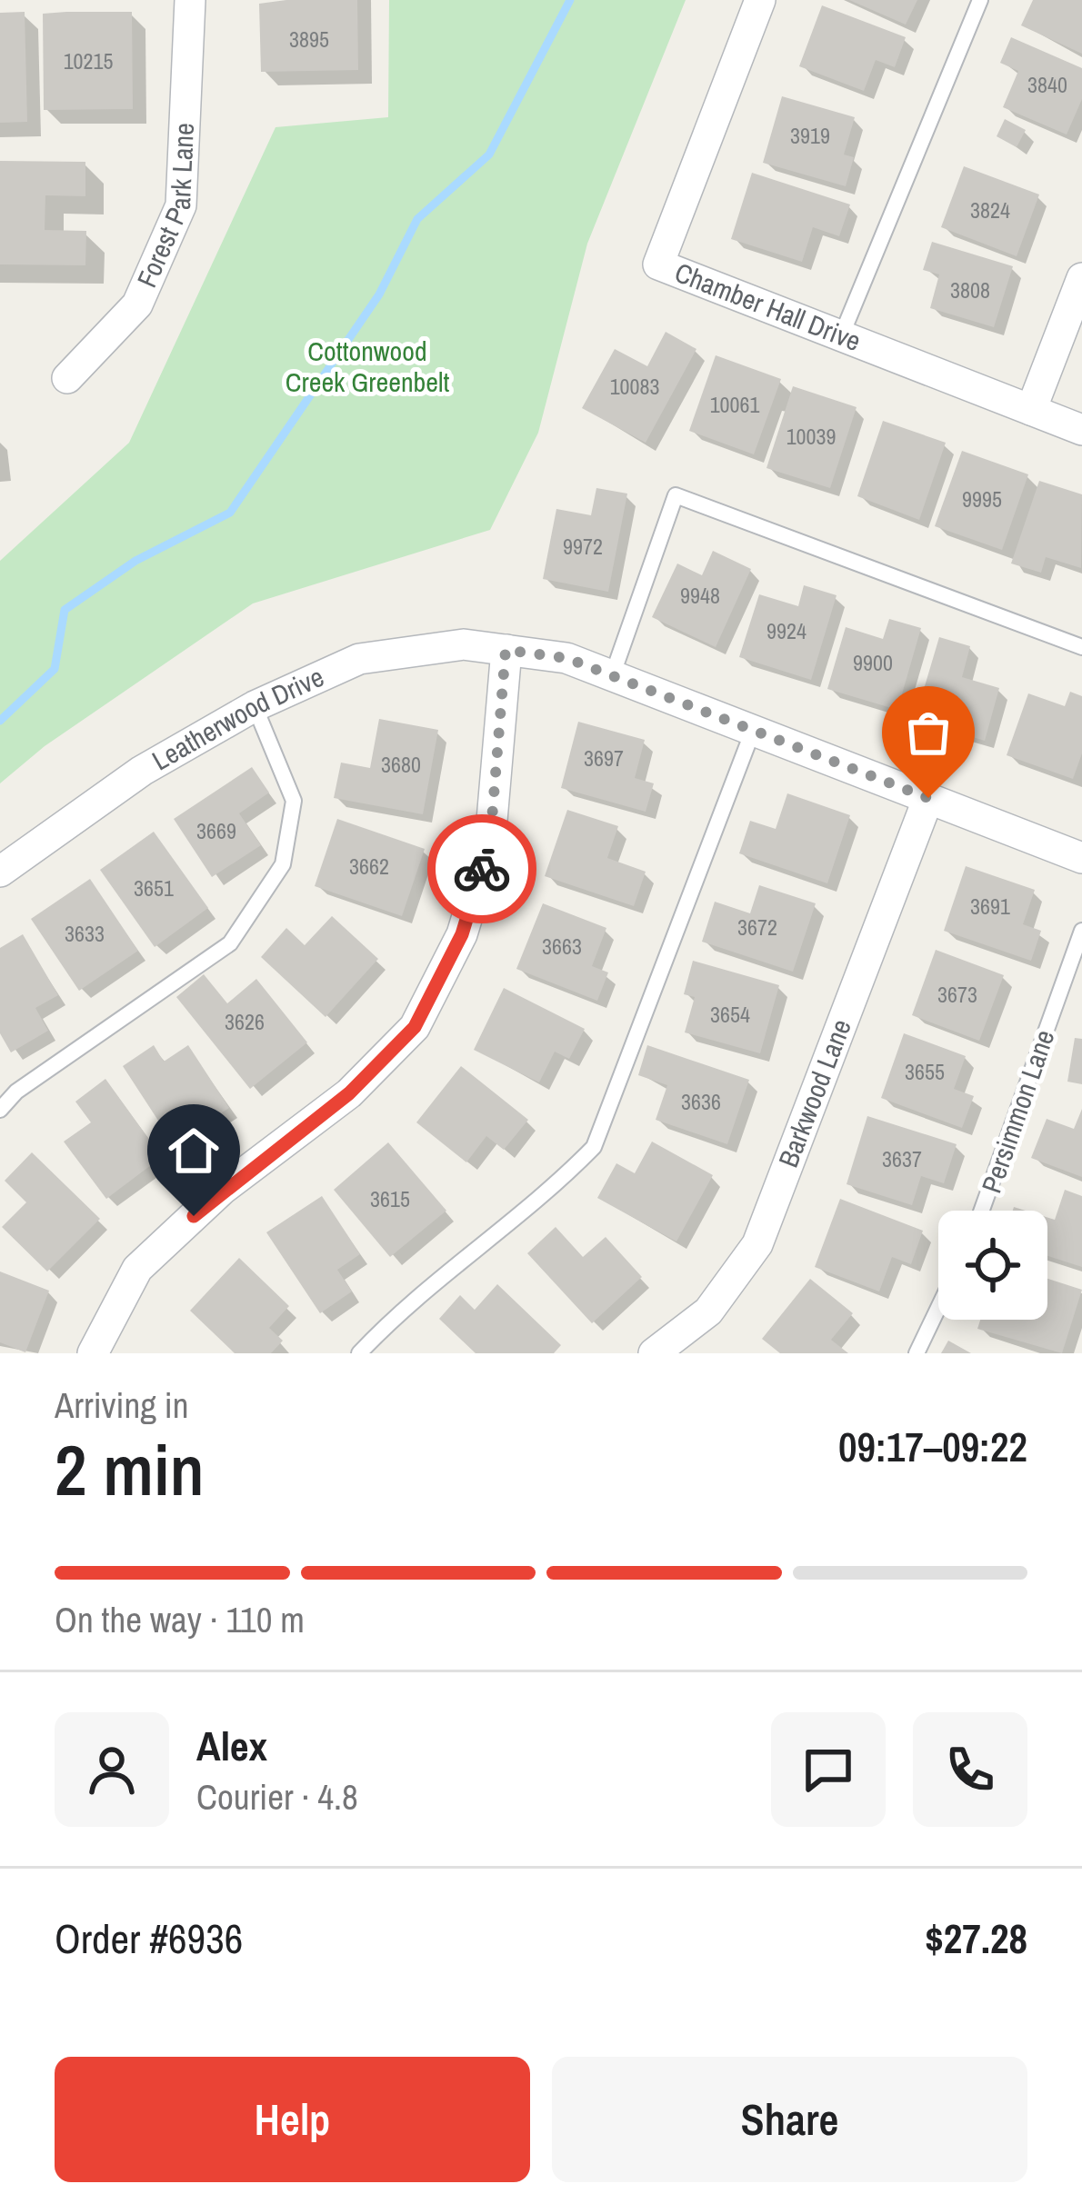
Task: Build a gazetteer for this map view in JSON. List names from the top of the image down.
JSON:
{
  "streets": {
    "street": [
      "Forest Park Lane",
      "Chamber Hall Drive",
      "Leatherwood Drive",
      "Barkwood Lane"
    ],
    "lane": ["Persimmon Lane"]
  },
  "crossings": [
    ["Leatherwood Drive", "Barkwood Lane"]
  ],
  "parks": ["Cottonwood Creek Greenbelt"],
  "house_numbers": [
    "3895",
    "10215",
    "3840",
    "3919",
    "3824",
    "3808",
    "10083",
    "10061",
    "10039",
    "9995",
    "9972",
    "9948",
    "9924",
    "9900",
    "3697",
    "3680",
    "3669",
    "3662",
    "3651",
    "3691",
    "3672",
    "3633",
    "3663",
    "3673",
    "3654",
    "3626",
    "3655",
    "3636",
    "3637",
    "3615"
  ],
  "page": {
    "heading": ["2 min", "Arriving in", "09:17–09:22"],
    "panel": [
      "Alex",
      "Courier · 4.8",
      "Order #6936",
      "$27.28"
    ],
    "bar": "On the way · 110 m",
    "buttons": ["Help", "Share"]
  }
}
